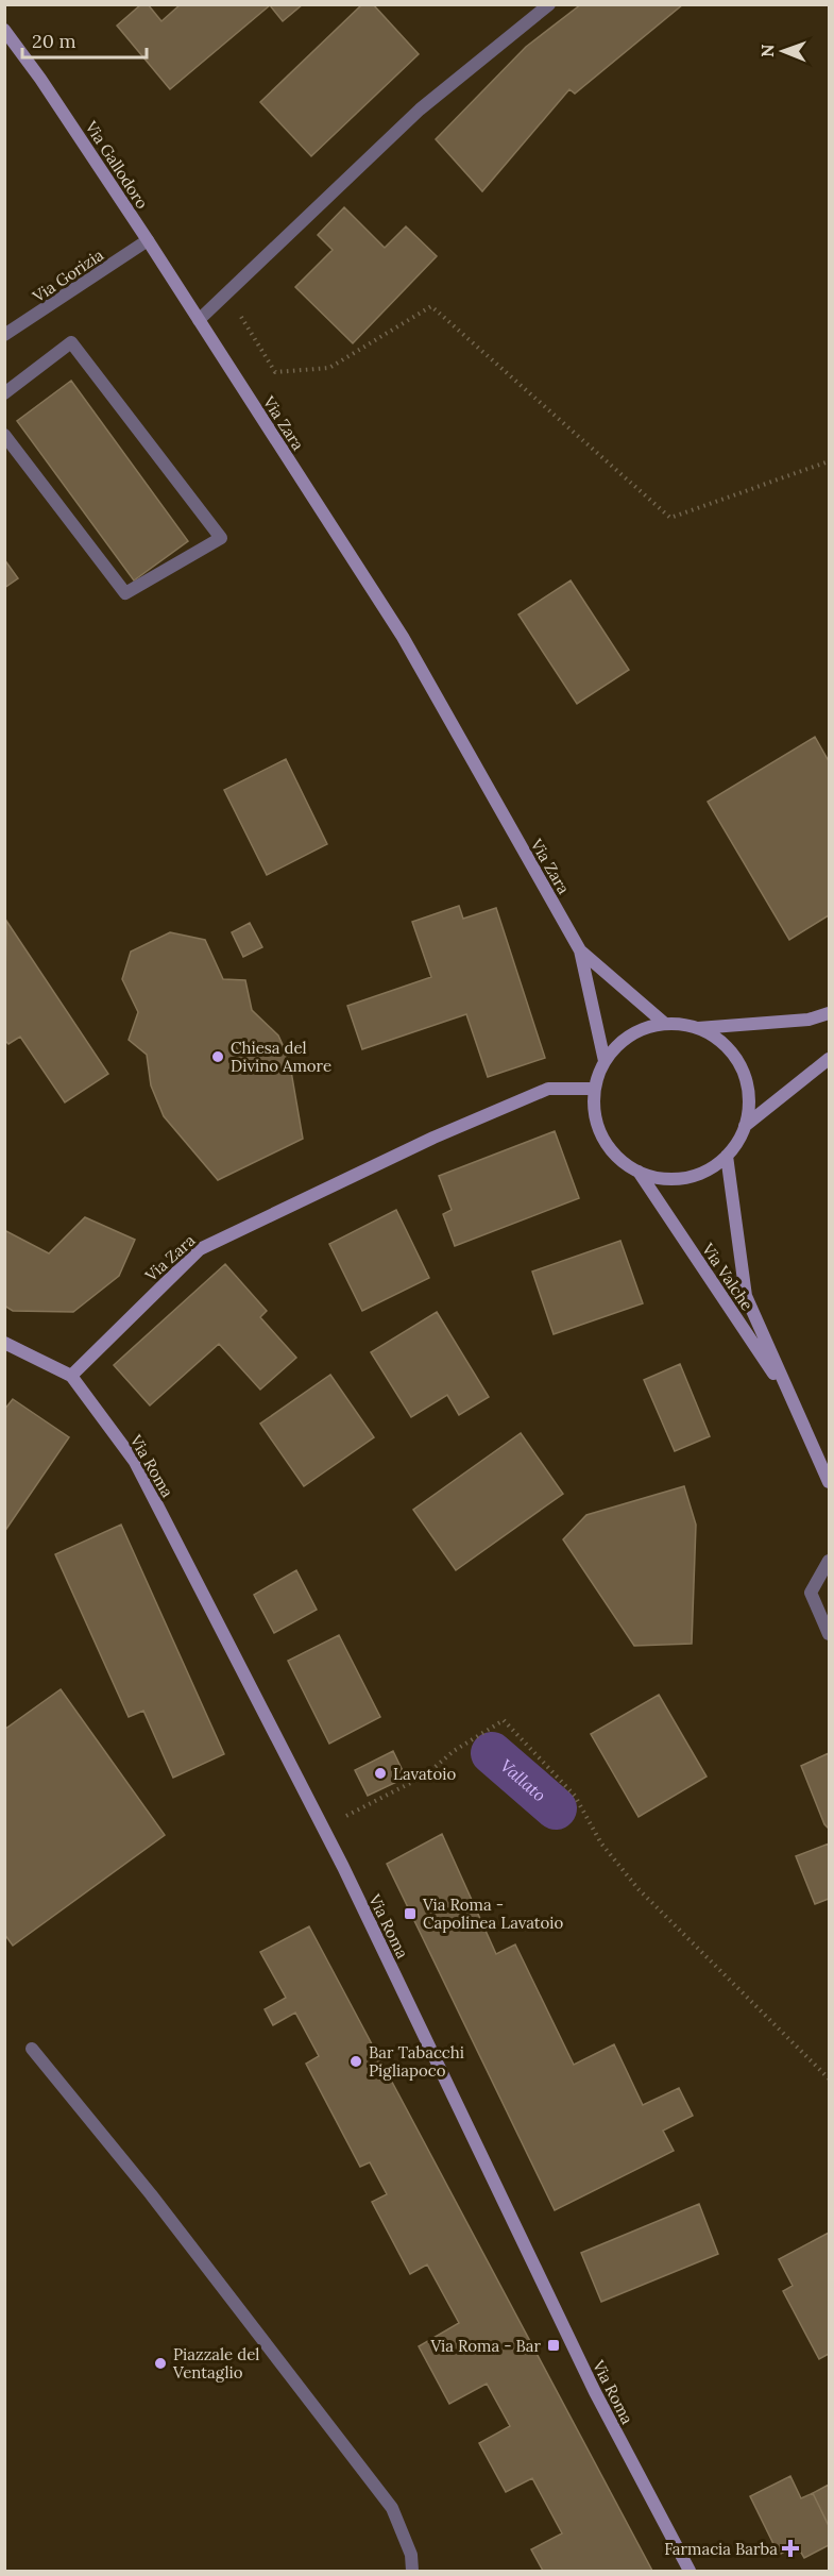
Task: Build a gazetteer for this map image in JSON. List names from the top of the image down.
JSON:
{
  "streets": {
    "main road": [
      "Via Gallodoro",
      "Via Zara",
      "Via Valche",
      "Via Roma"
    ],
    "street": ["Via Gorizia"]
  },
  "crossings": [
    ["Via Gallodoro", "Via Gorizia"],
    ["Via Gallodoro", "Via Zara"],
    ["Via Zara", "Via Valche"],
    ["Via Zara", "Via Roma"]
  ],
  "water": ["Vallato"],
  "places": {
    "other": [
      "Chiesa del Divino Amore",
      "Lavatoio",
      "Bar Tabacchi Pigliapoco",
      "Piazzale del Ventaglio"
    ],
    "transit": ["Via Roma - Capolinea Lavatoio", "Via Roma - Bar"],
    "health": ["Farmacia Barba"]
  },
  "scale_bar": "20 m",
  "north": "left"
}
